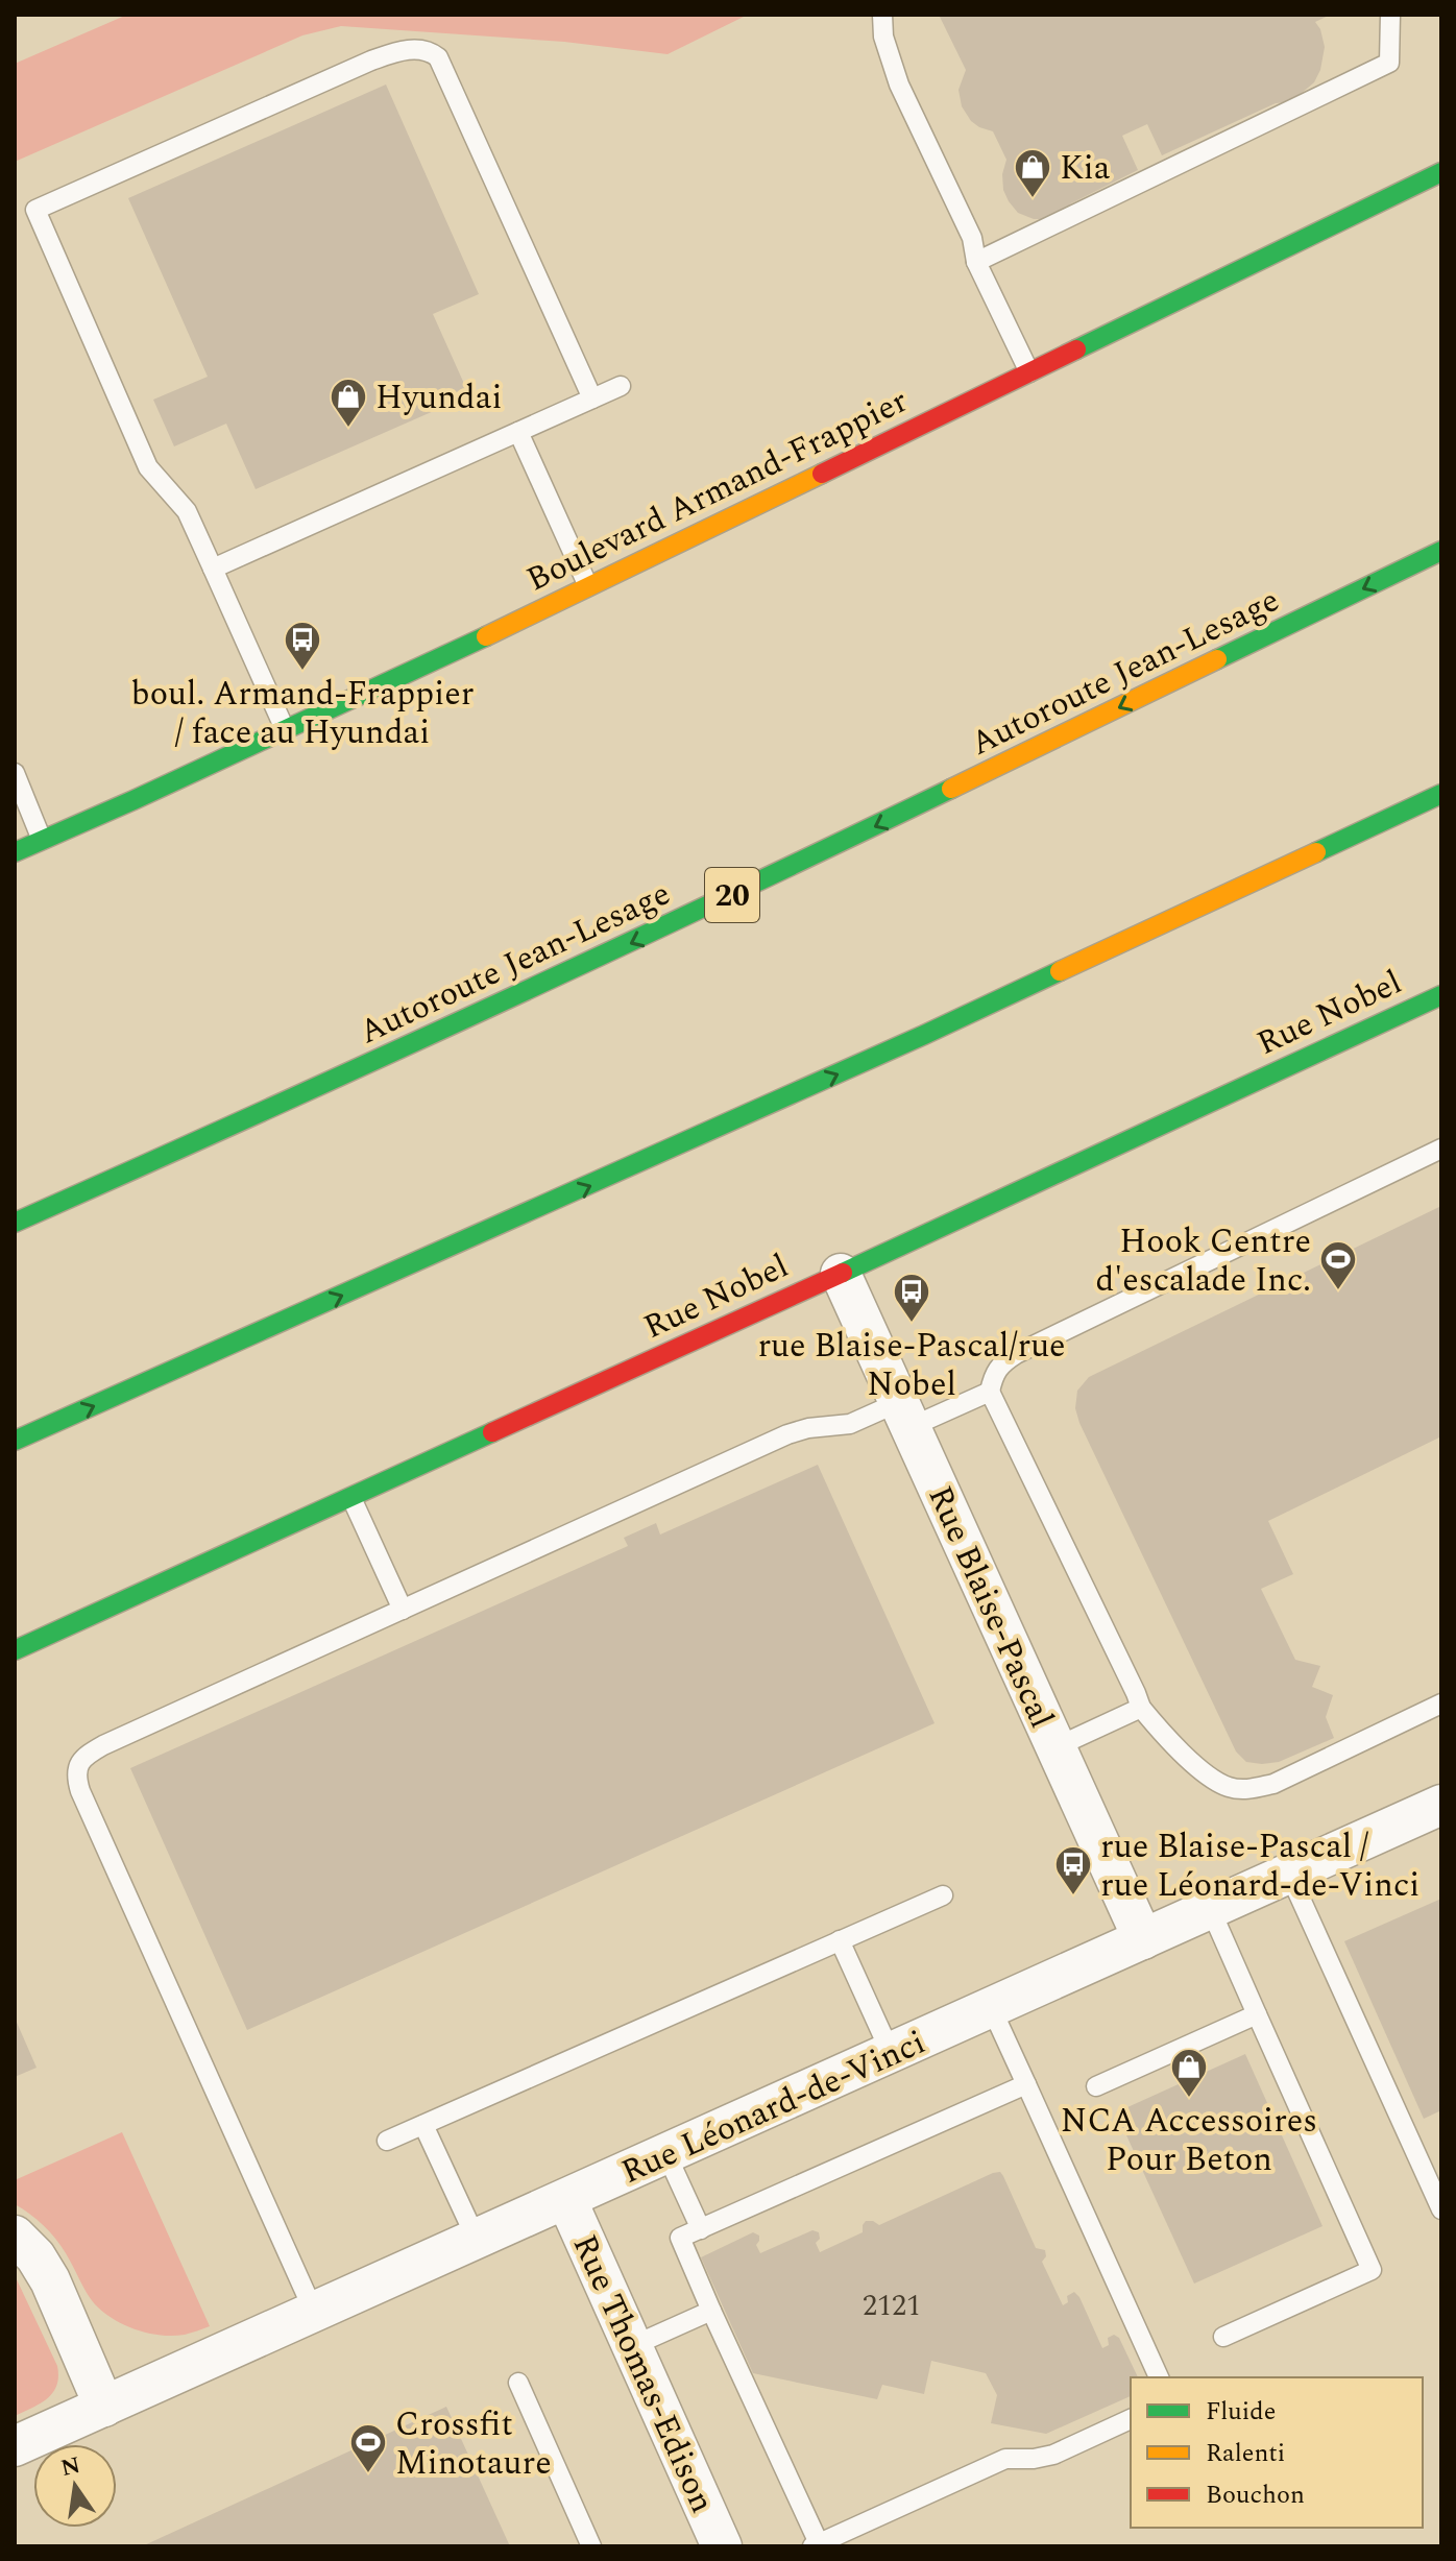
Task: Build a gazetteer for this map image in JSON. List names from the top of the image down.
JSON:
{
  "streets": {
    "main road": [
      "Boulevard Armand-Frappier",
      "Autoroute Jean-Lesage",
      "20",
      "Rue Nobel"
    ],
    "street": ["Rue Blaise-Pascal", "Rue Léonard-de-Vinci", "Rue Thomas-Edison"]
  },
  "crossings": [
    ["Rue Nobel", "Rue Blaise-Pascal"],
    ["Rue Blaise-Pascal", "Rue Léonard-de-Vinci"],
    ["Rue Léonard-de-Vinci", "Rue Thomas-Edison"]
  ],
  "one_way": ["Autoroute Jean-Lesage"],
  "places": {
    "shop": ["Kia", "Hyundai", "NCA Accessoires Pour Beton"],
    "bus stop": ["boul. Armand-Frappier / face au Hyundai", "rue Blaise-Pascal/rue Nobel", "rue Blaise-Pascal / rue Léonard-de-Vinci"],
    "sports": ["Hook Centre d'escalade Inc.", "Crossfit Minotaure"]
  },
  "house_numbers": ["2121"],
  "legend": ["Fluide", "Ralenti", "Bouchon"],
  "north": "top"
}
